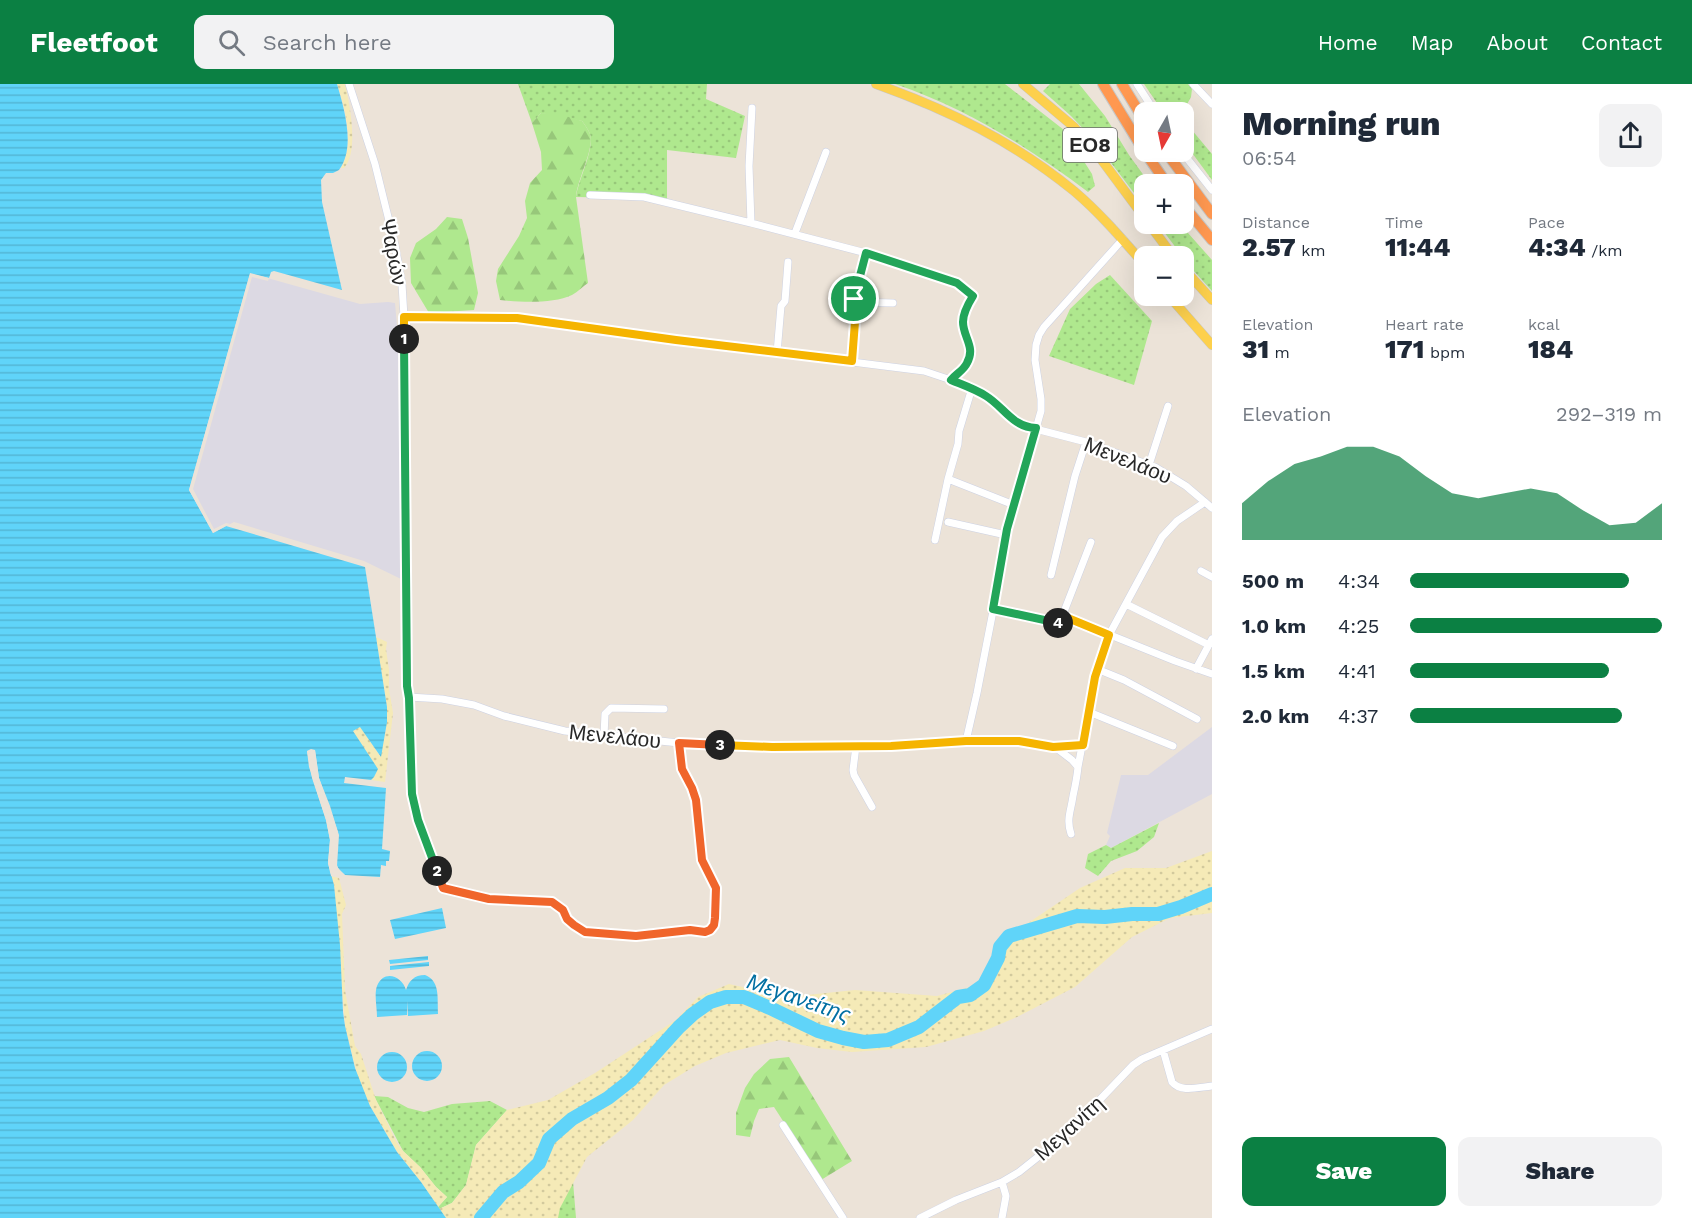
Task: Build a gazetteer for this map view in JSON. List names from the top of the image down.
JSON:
{
  "streets": {
    "main road": ["ΕΟ8"],
    "street": ["Ψαρών", "Μενελάου", "Μεγανίτη"]
  },
  "crossings": [
    ["Ψαρών", "Μενελάου"]
  ],
  "water": ["Μεγανείτης"],
  "north": "bottom",
  "page": {
    "header": "Fleetfoot",
    "search": "Search here",
    "nav": [
      "Home",
      "Map",
      "About",
      "Contact"
    ],
    "heading": ["Morning run", "06:54"],
    "map_buttons": ["+", "−"],
    "stats": [
      ["Distance", "2.57 km"],
      ["Time", "11:44"],
      ["Pace", "4:34 /km"],
      ["Elevation", "31 m"],
      ["Heart rate", "171 bpm"],
      ["kcal", "184"]
    ],
    "pins": [
      "1",
      "4",
      "3",
      "2"
    ],
    "chart": ["Elevation", "292–319 m"],
    "list": [
      {
        "name": "500 m",
        "note": "4:34"
      },
      {
        "name": "1.0 km",
        "note": "4:25"
      },
      {
        "name": "1.5 km",
        "note": "4:41"
      },
      {
        "name": "2.0 km",
        "note": "4:37"
      }
    ],
    "buttons": ["Save", "Share"]
  }
}
